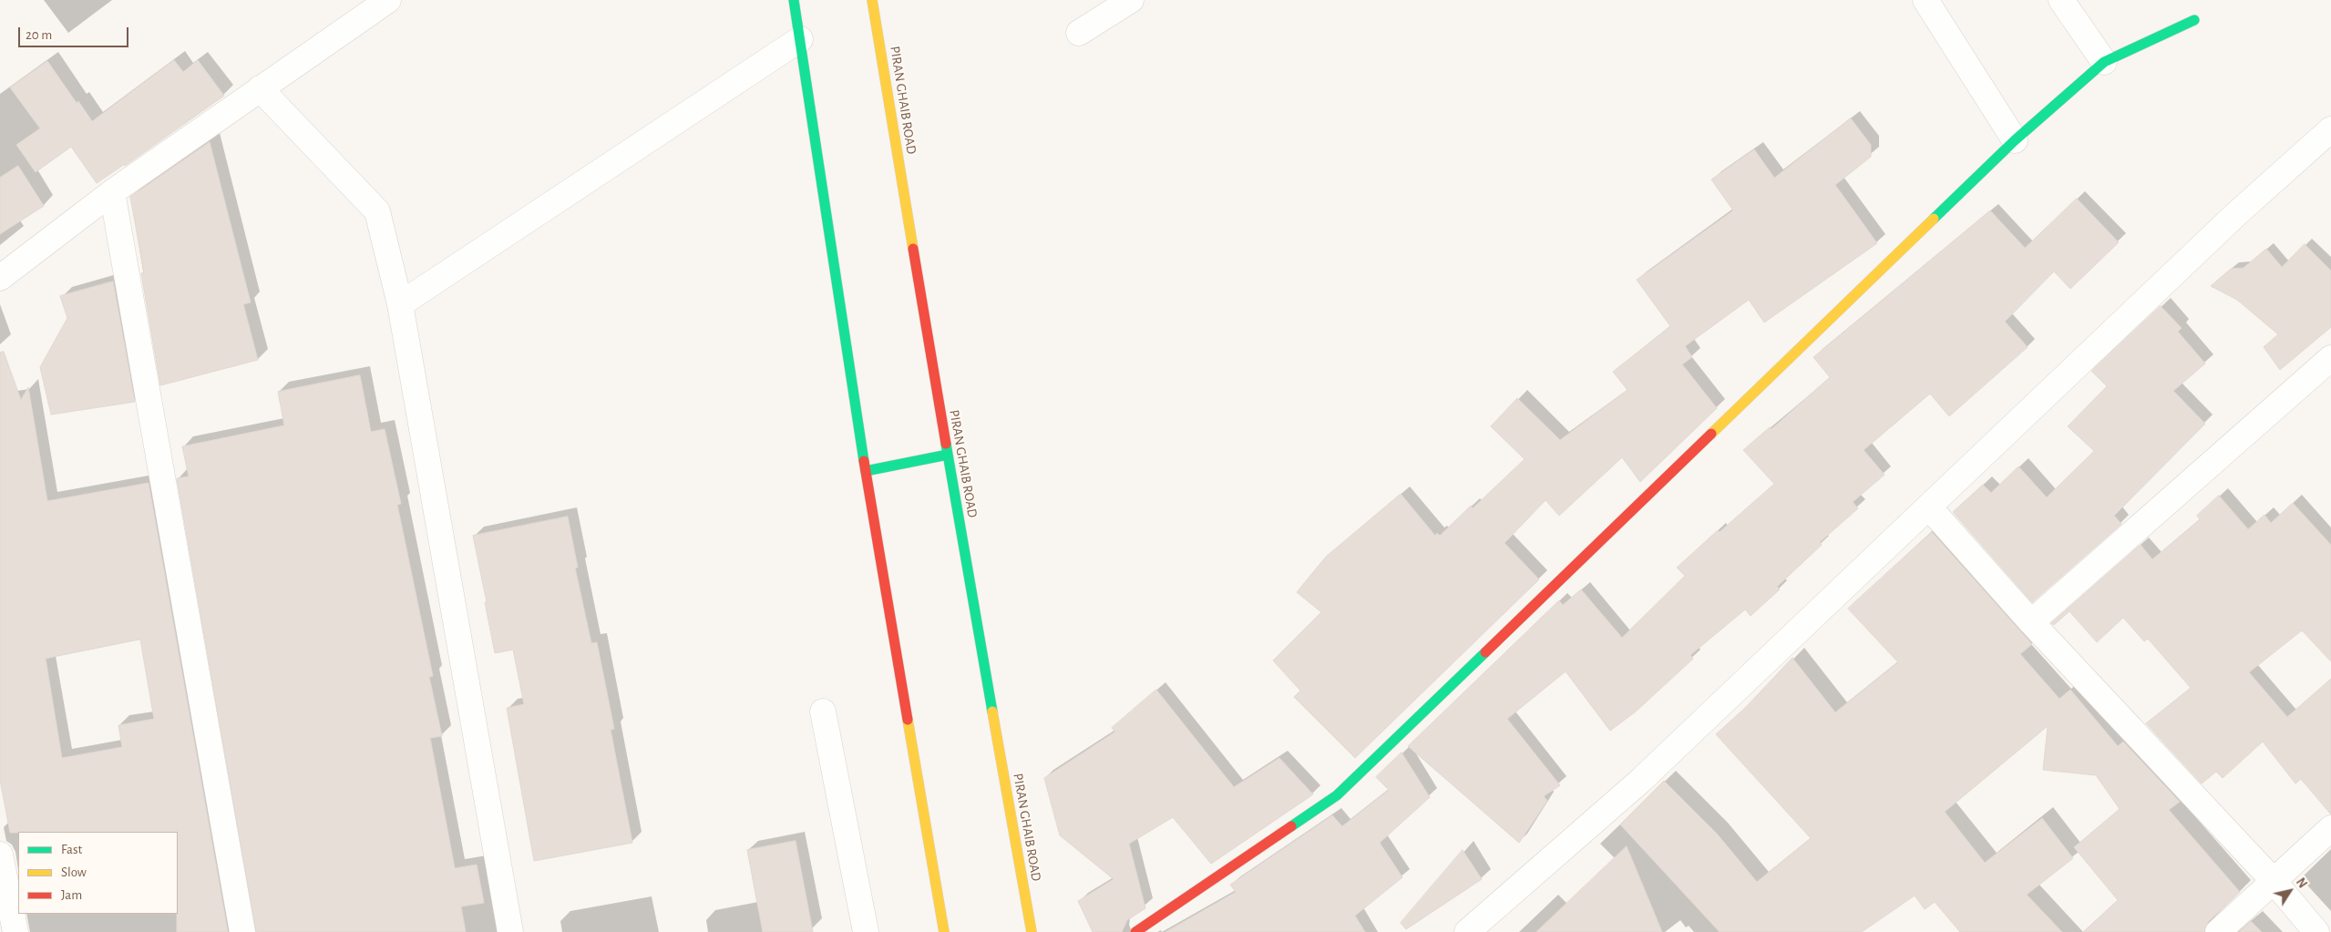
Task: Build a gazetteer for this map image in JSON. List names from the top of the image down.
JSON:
{
  "streets": {
    "main road": ["PIRAN GHAIB ROAD"]
  },
  "legend": ["Fast", "Slow", "Jam"],
  "scale_bar": "20 m",
  "north": "top right"
}
